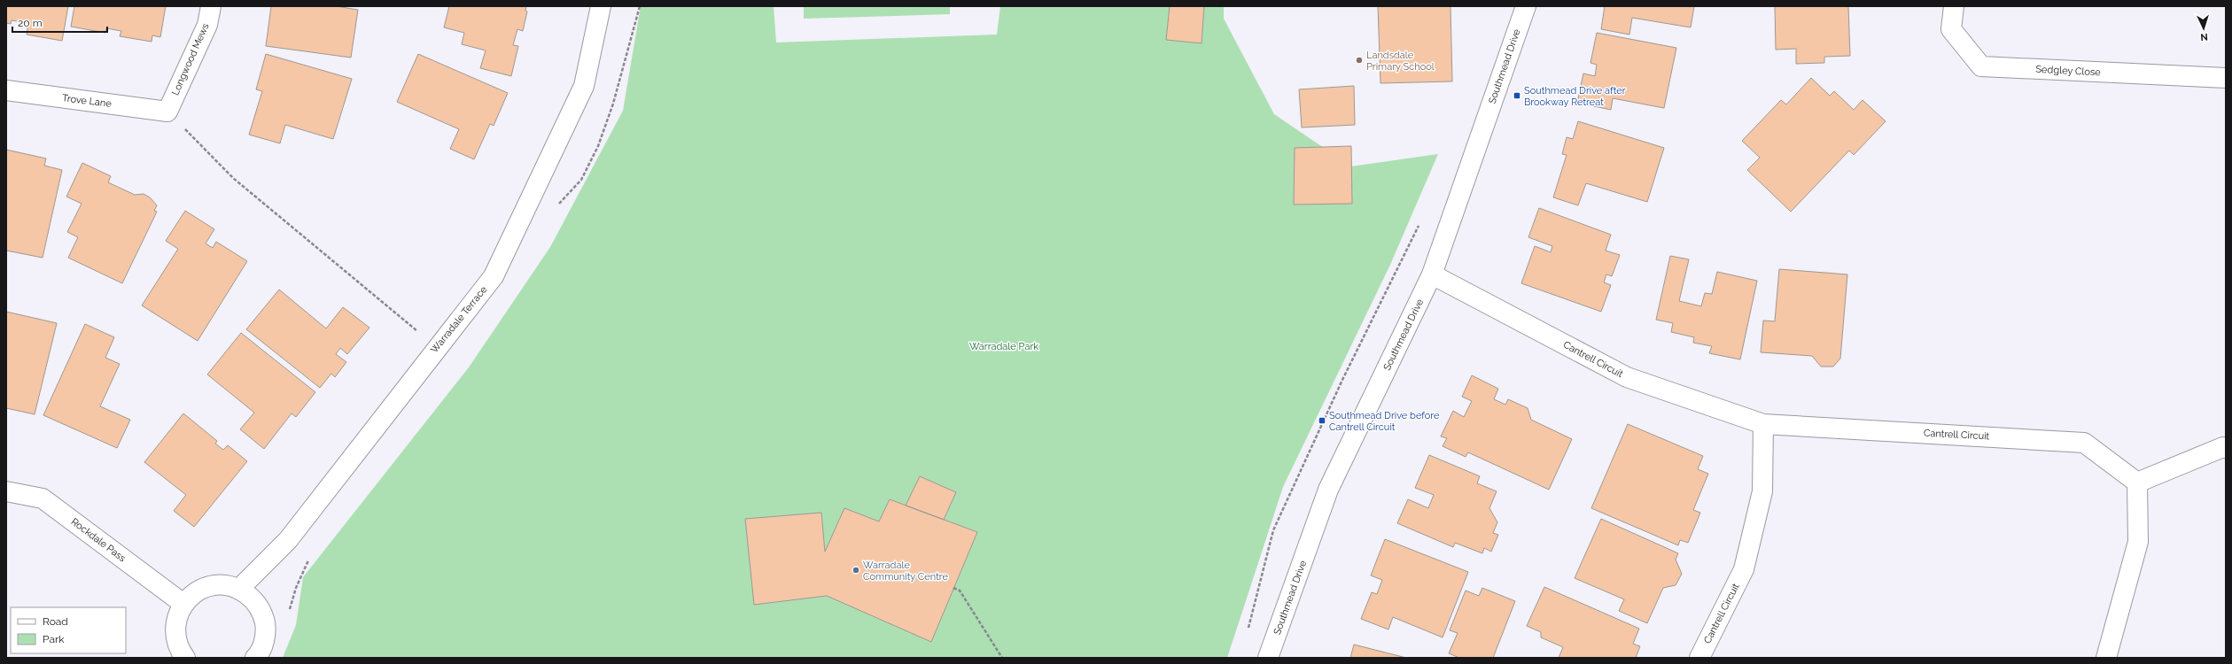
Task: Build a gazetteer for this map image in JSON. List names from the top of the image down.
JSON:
{
  "streets": {
    "street": [
      "Longwood Mews",
      "Southmead Drive",
      "Sedgley Close",
      "Trove Lane",
      "Warradale Terrace",
      "Cantrell Circuit",
      "Rockdale Pass"
    ]
  },
  "crossings": [
    ["Longwood Mews", "Trove Lane"],
    ["Southmead Drive", "Cantrell Circuit"]
  ],
  "parks": ["Warradale Park"],
  "places": {
    "other": ["Landsdale Primary School", "Warradale Community Centre"],
    "transit": ["Southmead Drive after Brookway Retreat", "Southmead Drive before Cantrell Circuit"]
  },
  "legend": ["Road", "Park"],
  "scale_bar": "20 m",
  "north": "bottom"
}
